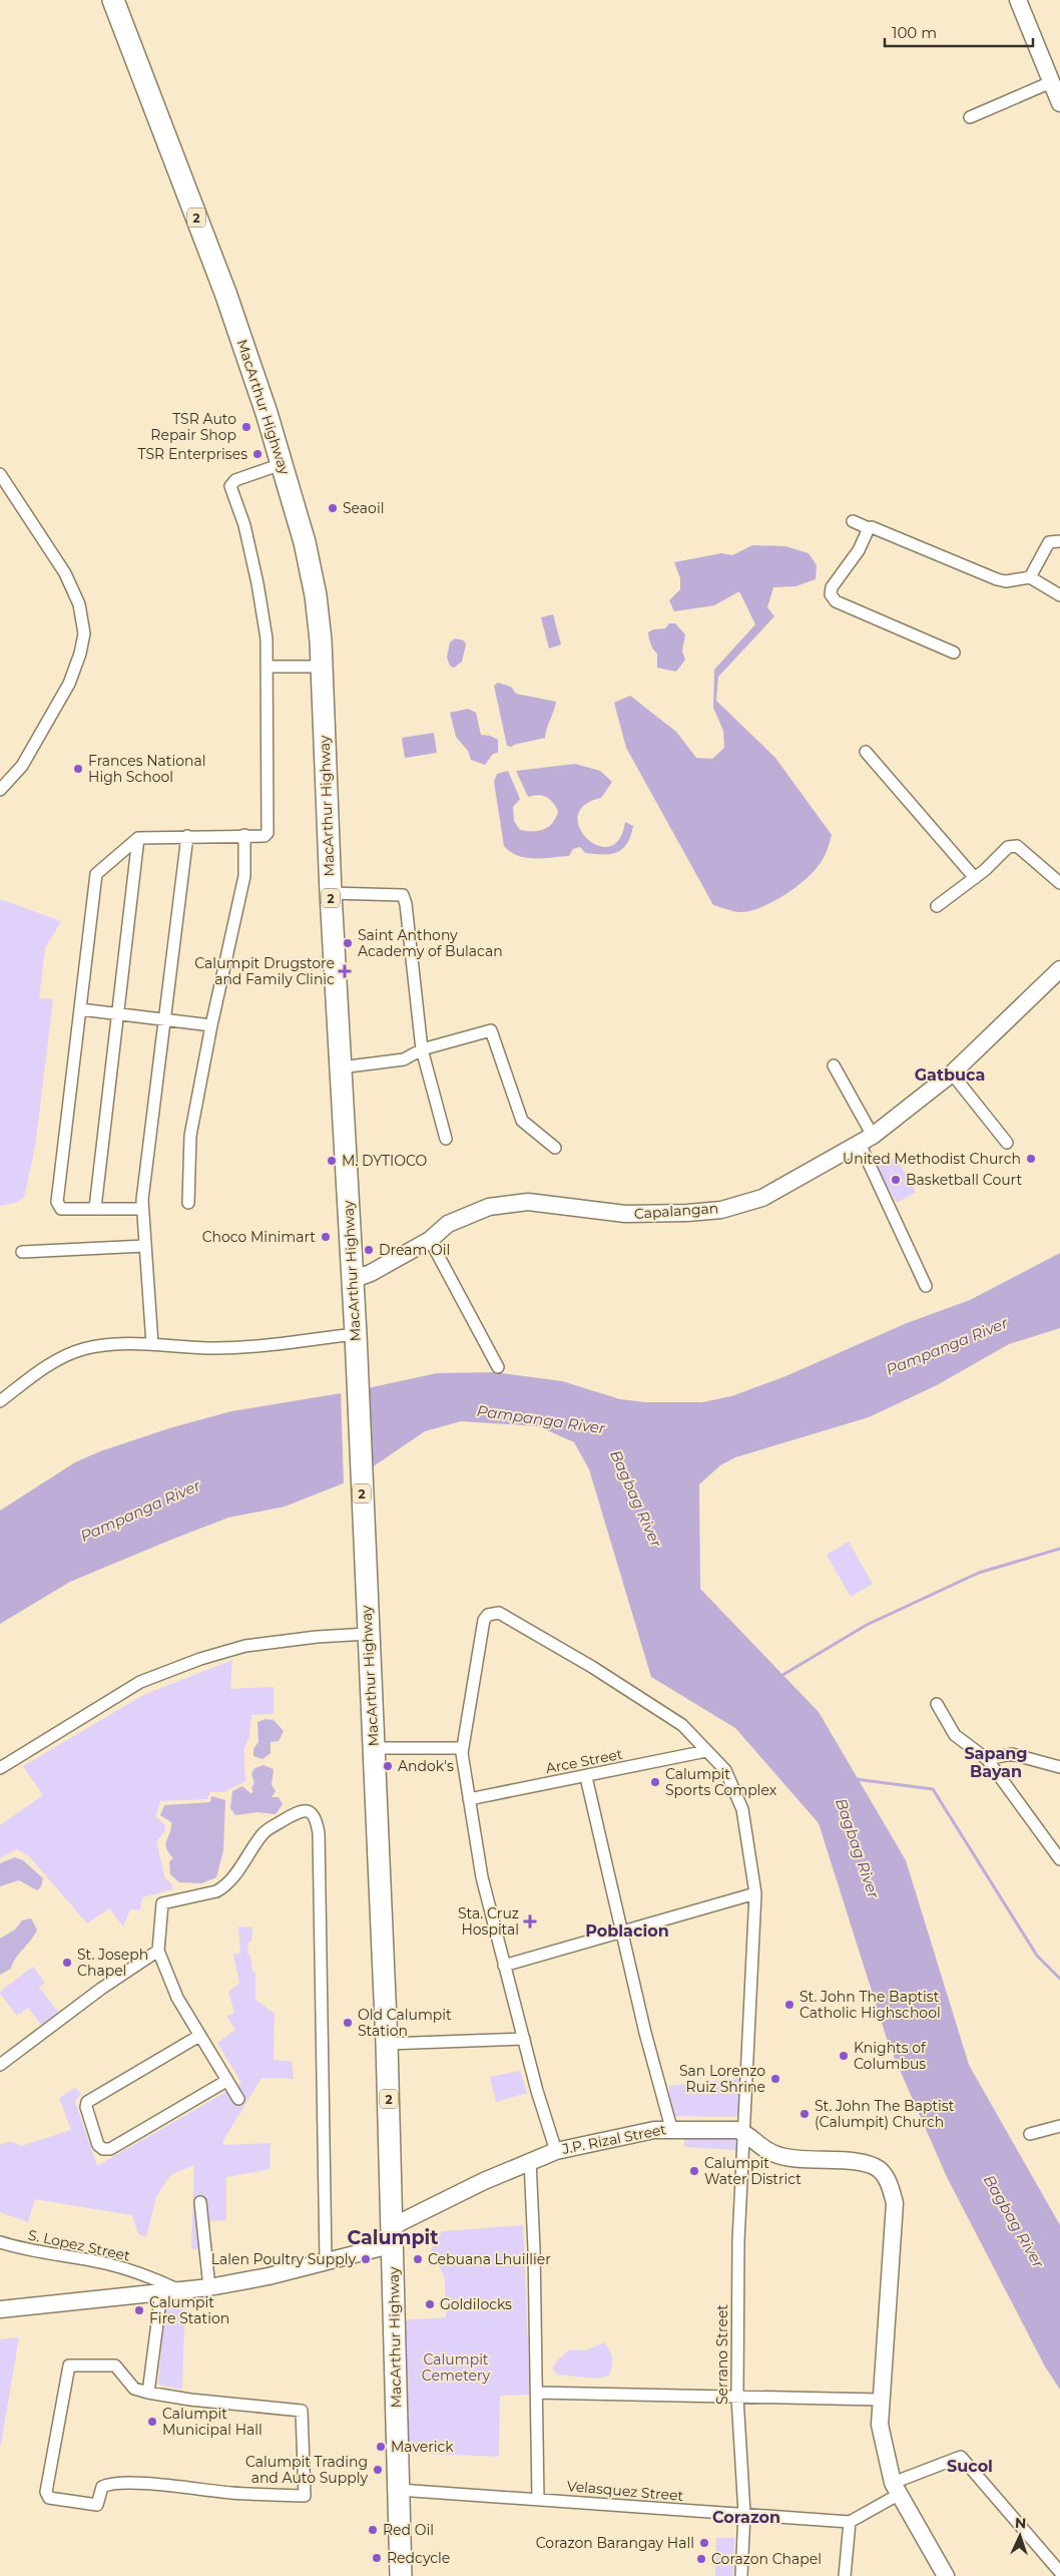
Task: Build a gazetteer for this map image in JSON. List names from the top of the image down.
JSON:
{
  "streets": {
    "highway": ["2", "MacArthur Highway"],
    "street": [
      "Capalangan",
      "Arce Street",
      "J.P. Rizal Street",
      "S. Lopez Street",
      "Serrano Street",
      "Velasquez Street"
    ]
  },
  "crossings": [
    ["MacArthur Highway", "Capalangan"],
    ["MacArthur Highway", "J.P. Rizal Street"],
    ["MacArthur Highway", "Velasquez Street"],
    ["Arce Street", "Serrano Street"],
    ["J.P. Rizal Street", "S. Lopez Street"],
    ["J.P. Rizal Street", "Serrano Street"],
    ["Serrano Street", "Velasquez Street"]
  ],
  "districts": [
    "Gatbuca",
    "Sapang Bayan",
    "Poblacion",
    "Calumpit",
    "Sucol",
    "Corazon"
  ],
  "water": ["Pampanga River", "Bagbag River"],
  "parks": ["Calumpit Cemetery"],
  "places": {
    "other": [
      "TSR Auto Repair Shop",
      "TSR Enterprises",
      "Seaoil",
      "Frances National High School",
      "Saint Anthony Academy of Bulacan",
      "United Methodist Church",
      "M. DYTIOCO",
      "Basketball Court",
      "Choco Minimart",
      "Dream Oil",
      "Andok's",
      "Calumpit Sports Complex",
      "St. Joseph Chapel",
      "St. John The Baptist Catholic Highschool",
      "Old Calumpit Station",
      "Knights of Columbus",
      "San Lorenzo Ruiz Shrine",
      "St. John The Baptist (Calumpit) Church",
      "Calumpit Water District",
      "Lalen Poultry Supply",
      "Cebuana Lhuillier",
      "Goldilocks",
      "Calumpit Fire Station",
      "Calumpit Municipal Hall",
      "Maverick",
      "Calumpit Trading and Auto Supply",
      "Red Oil",
      "Corazon Barangay Hall",
      "Redcycle",
      "Corazon Chapel"
    ],
    "health": ["Calumpit Drugstore and Family Clinic", "Sta. Cruz Hospital"]
  },
  "scale_bar": "100 m",
  "north": "top"
}
